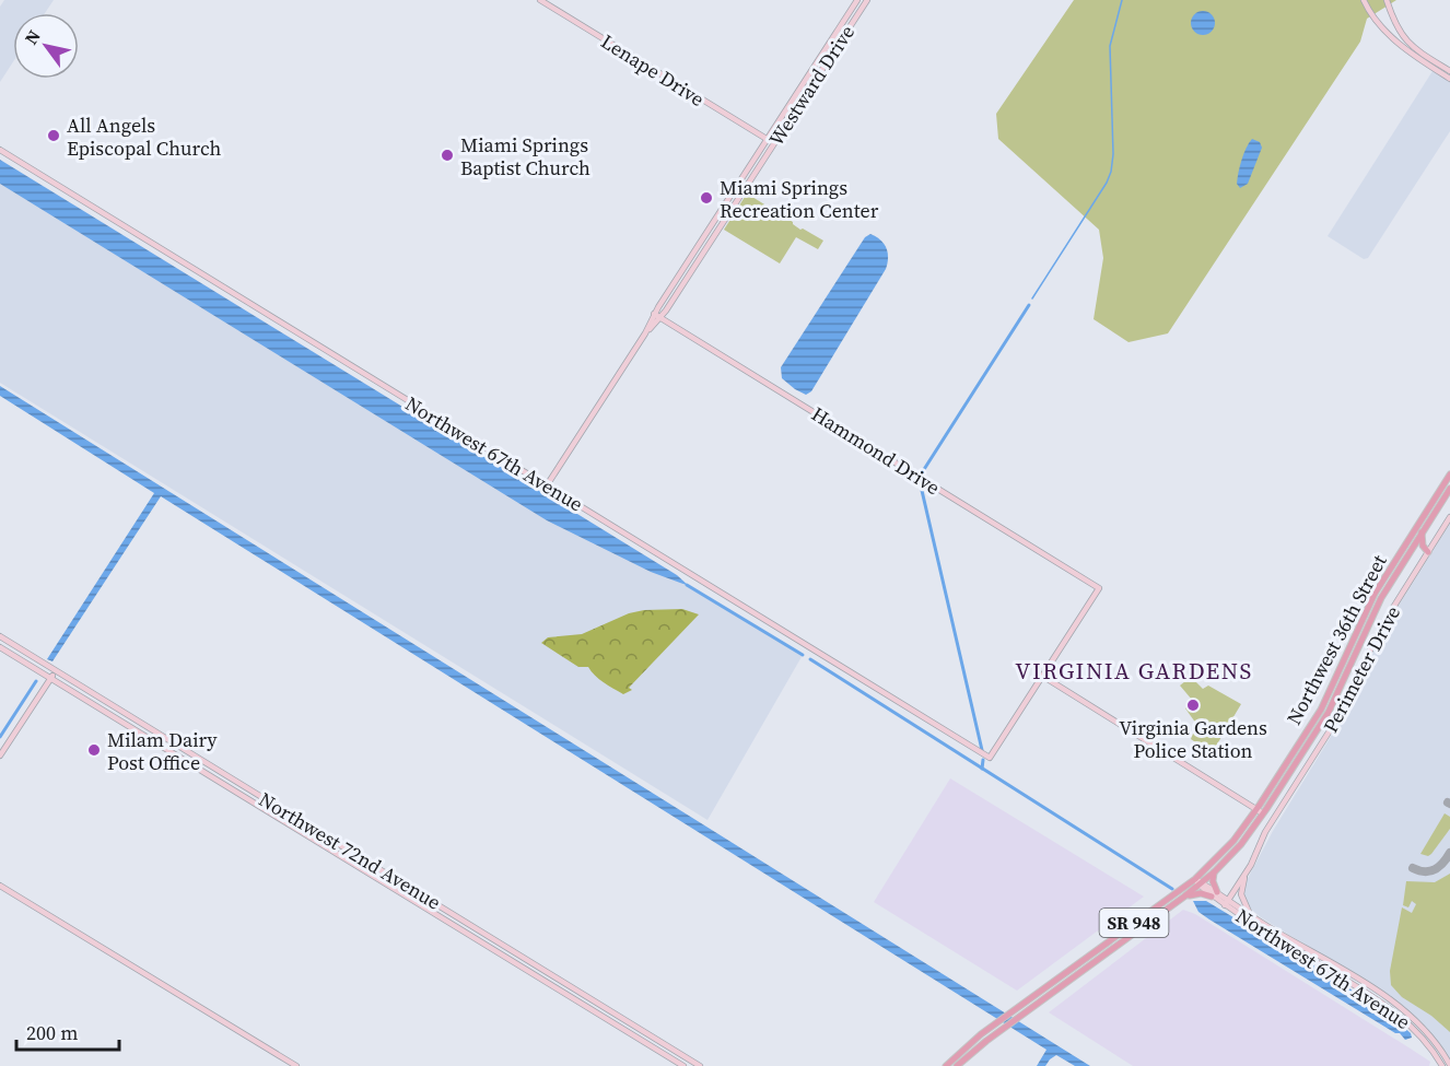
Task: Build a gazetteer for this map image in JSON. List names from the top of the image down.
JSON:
{
  "streets": {
    "main road": ["Northwest 36th Street", "SR 948"],
    "street": [
      "Lenape Drive",
      "Westward Drive",
      "Hammond Drive",
      "Northwest 67th Avenue",
      "Perimeter Drive",
      "Northwest 72nd Avenue"
    ]
  },
  "crossings": [
    ["Lenape Drive", "Westward Drive"],
    ["Westward Drive", "Hammond Drive"],
    ["Westward Drive", "Northwest 67th Avenue"],
    ["Hammond Drive", "Northwest 67th Avenue"],
    ["Northwest 67th Avenue", "Northwest 36th Street"],
    ["Northwest 67th Avenue", "Perimeter Drive"]
  ],
  "districts": ["VIRGINIA GARDENS"],
  "places": [
    "All Angels Episcopal Church",
    "Miami Springs Baptist Church",
    "Miami Springs Recreation Center",
    "Virginia Gardens Police Station",
    "Milam Dairy Post Office"
  ],
  "scale_bar": "200 m",
  "north": "top left"
}
